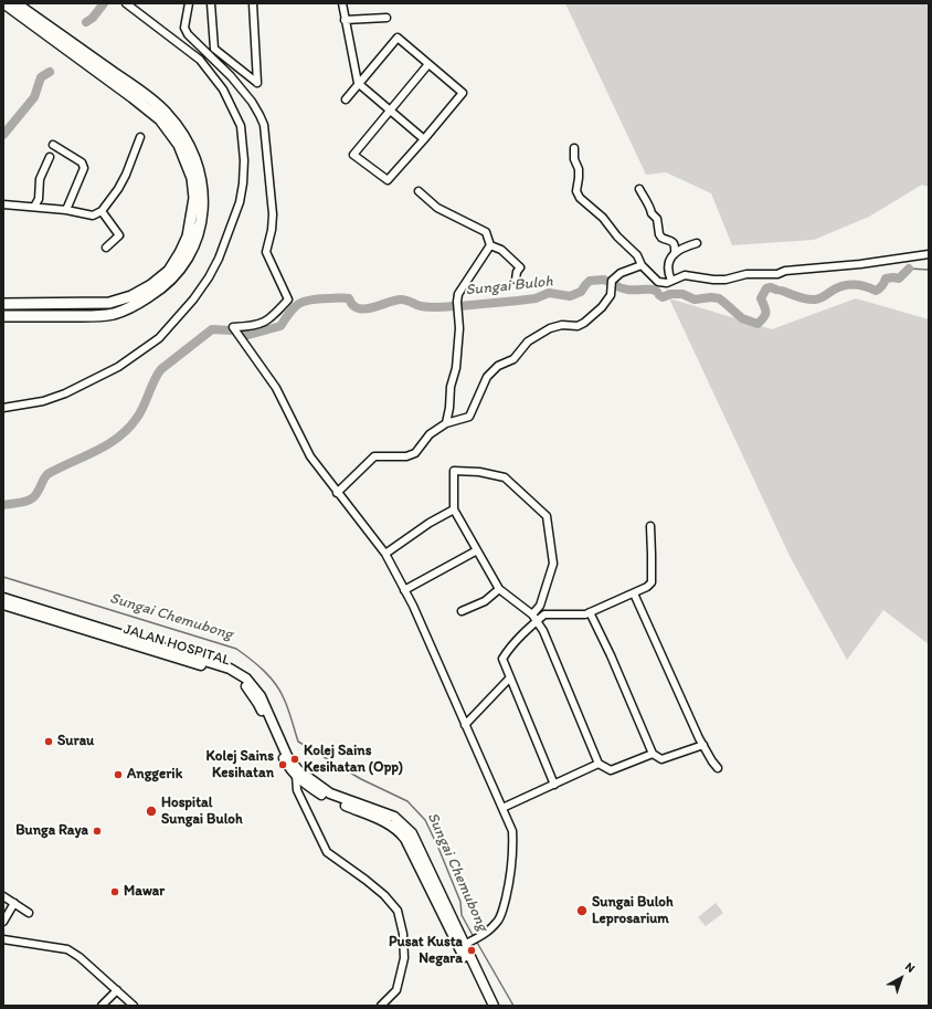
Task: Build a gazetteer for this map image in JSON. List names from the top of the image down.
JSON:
{
  "streets": {
    "main road": ["JALAN HOSPITAL"]
  },
  "water": ["Sungai Buloh", "Sungai Chemubong"],
  "places": [
    "Surau",
    "Kolej Sains Kesihatan (Opp)",
    "Kolej Sains Kesihatan",
    "Anggerik",
    "Hospital Sungai Buloh",
    "Bunga Raya",
    "Mawar",
    "Sungai Buloh Leprosarium",
    "Pusat Kusta Negara"
  ],
  "north": "top right"
}
